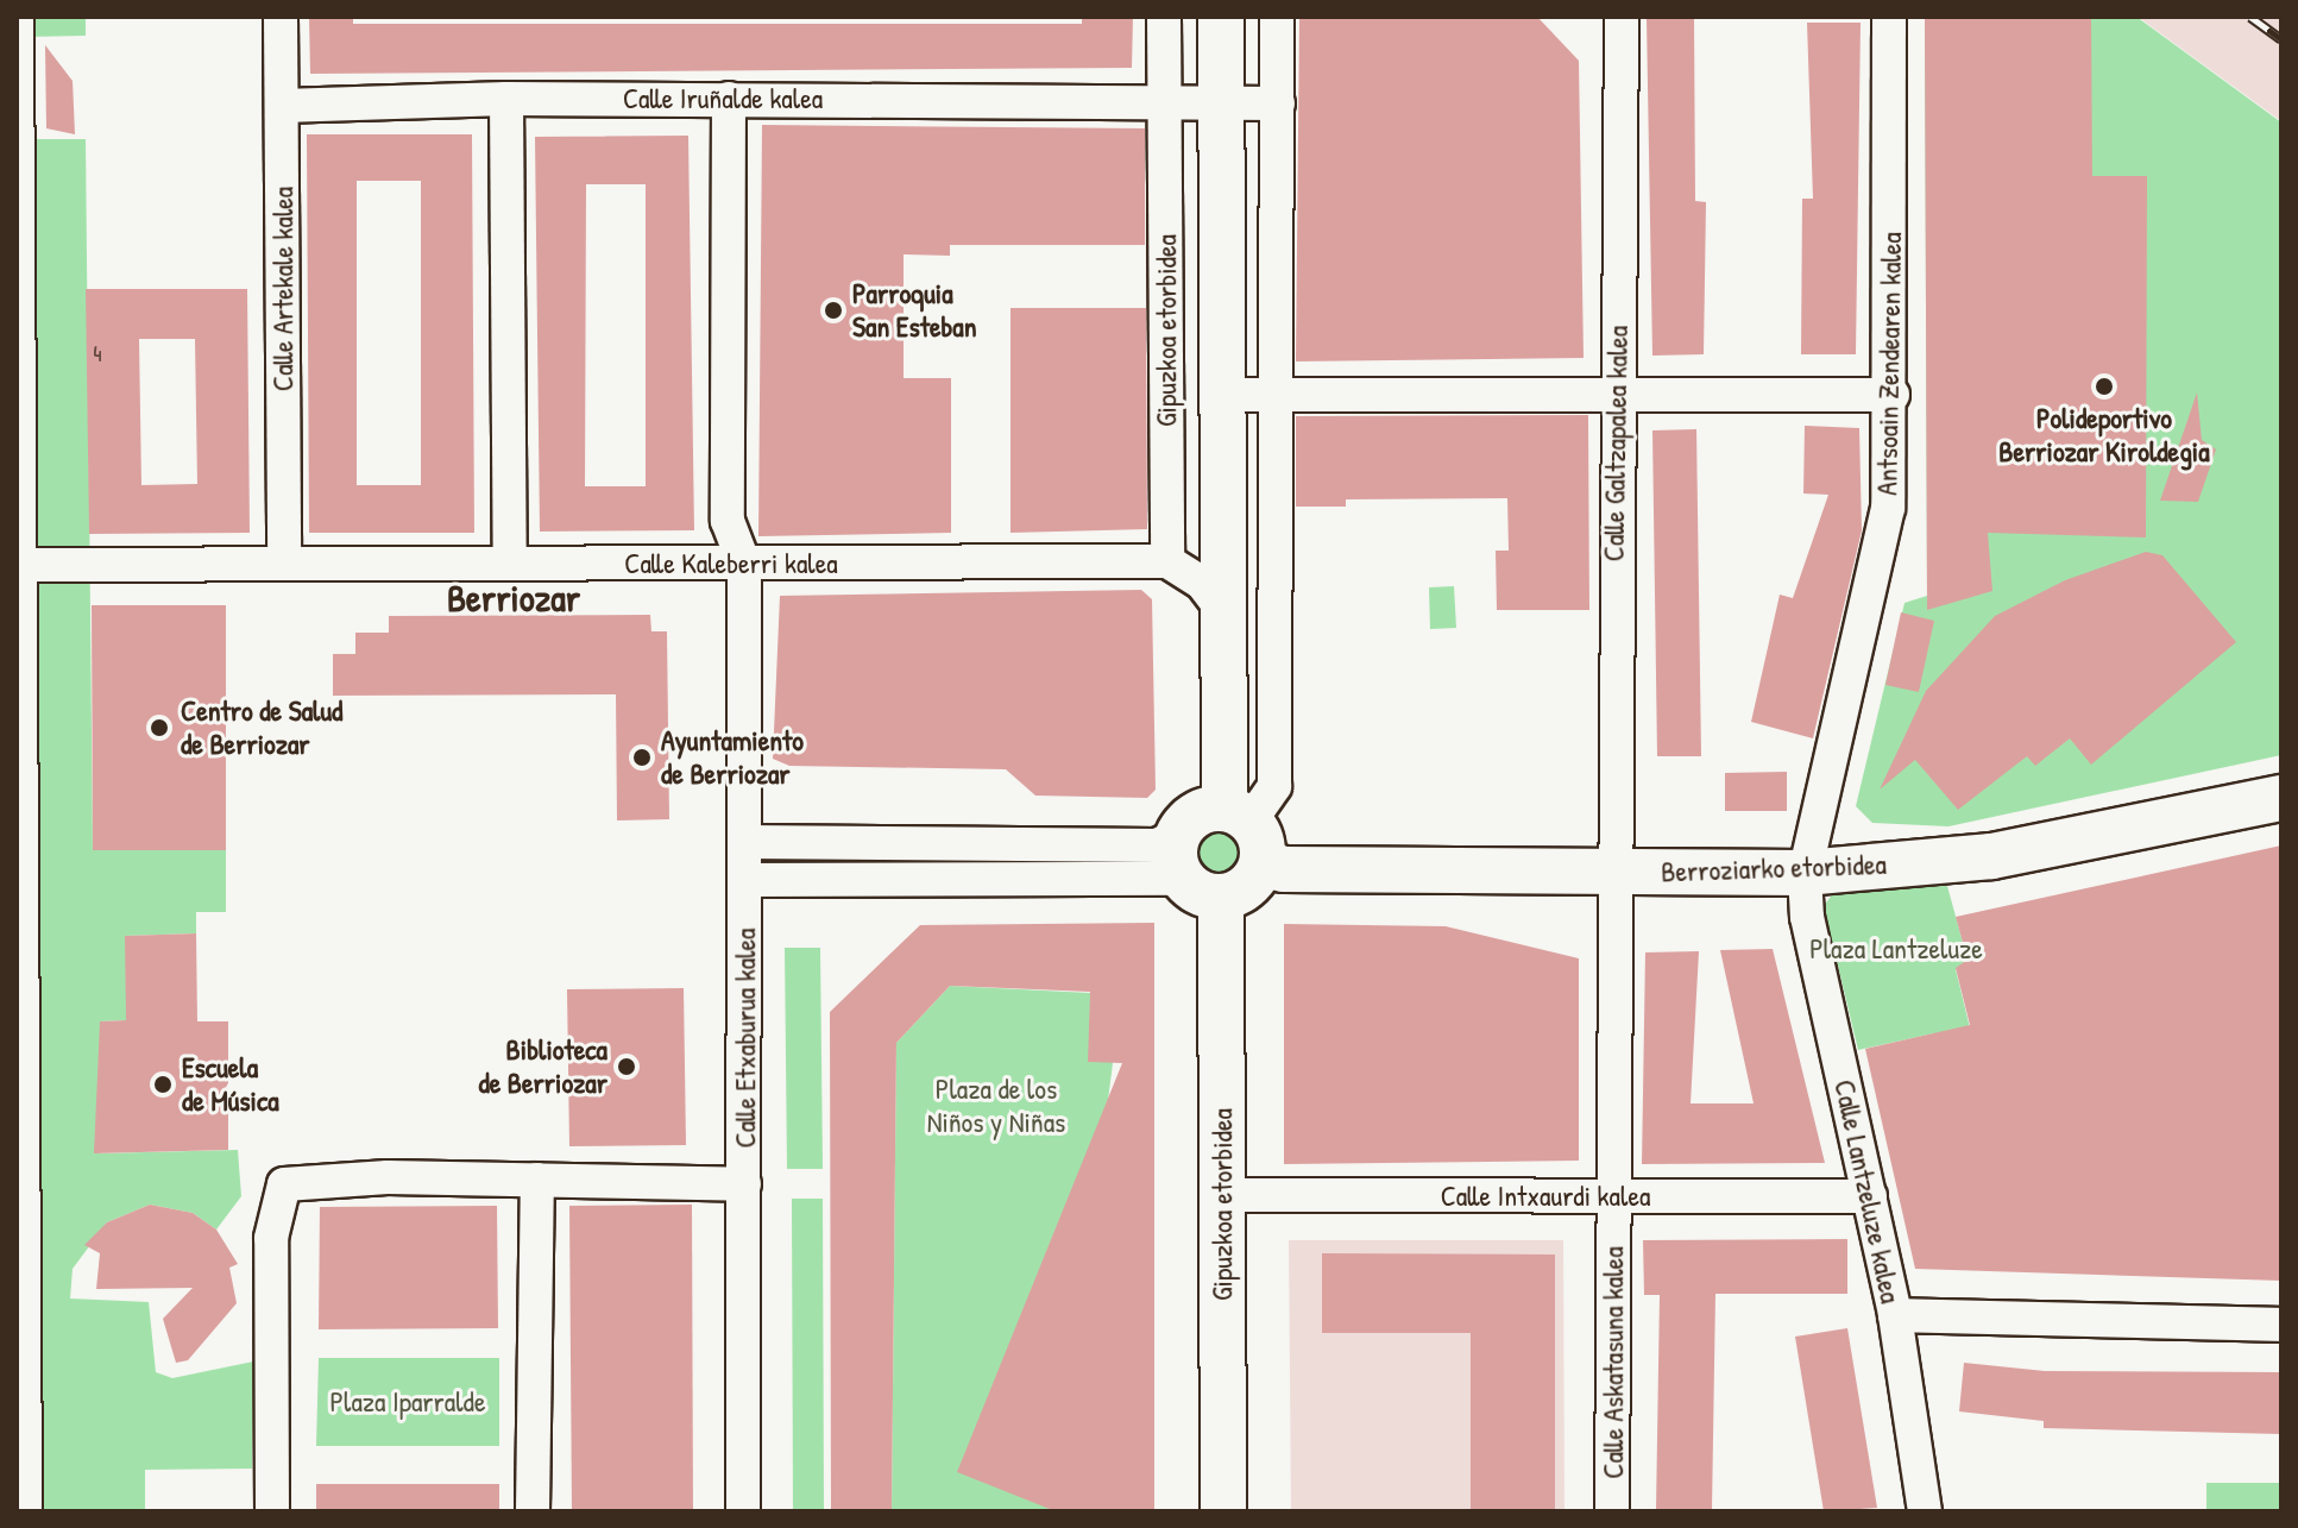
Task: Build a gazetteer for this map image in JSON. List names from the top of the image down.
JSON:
{
  "streets": {
    "main road": ["Gipuzkoa etorbidea", "Berroziarko etorbidea"],
    "street": [
      "Calle Iruñalde kalea",
      "Calle Artekale kalea",
      "Antsoain Zendearen kalea",
      "Calle Galtzapalea kalea",
      "Calle Kaleberri kalea",
      "Calle Etxaburua kalea",
      "Calle Lantzeluze kalea",
      "Calle Intxaurdi kalea",
      "Calle Askatasuna kalea"
    ]
  },
  "crossings": [
    ["Calle Iruñalde kalea", "Calle Artekale kalea"],
    ["Calle Iruñalde kalea", "Gipuzkoa etorbidea"],
    ["Calle Artekale kalea", "Calle Kaleberri kalea"],
    ["Gipuzkoa etorbidea", "Calle Kaleberri kalea"],
    ["Gipuzkoa etorbidea", "Berroziarko etorbidea"],
    ["Gipuzkoa etorbidea", "Calle Intxaurdi kalea"],
    ["Antsoain Zendearen kalea", "Berroziarko etorbidea"],
    ["Antsoain Zendearen kalea", "Calle Lantzeluze kalea"],
    ["Calle Galtzapalea kalea", "Berroziarko etorbidea"],
    ["Calle Galtzapalea kalea", "Calle Askatasuna kalea"],
    ["Calle Kaleberri kalea", "Calle Etxaburua kalea"],
    ["Berroziarko etorbidea", "Calle Lantzeluze kalea"],
    ["Berroziarko etorbidea", "Calle Askatasuna kalea"],
    ["Calle Lantzeluze kalea", "Calle Intxaurdi kalea"],
    ["Calle Intxaurdi kalea", "Calle Askatasuna kalea"]
  ],
  "districts": ["Berriozar"],
  "parks": ["Plaza Lantzeluze", "Plaza de los Niños y Niñas", "Plaza Iparralde"],
  "places": [
    "Parroquia San Esteban",
    "Polideportivo Berriozar Kiroldegia",
    "Centro de Salud de Berriozar",
    "Ayuntamiento de Berriozar",
    "Biblioteca de Berriozar",
    "Escuela de Música"
  ],
  "house_numbers": ["4"]
}
